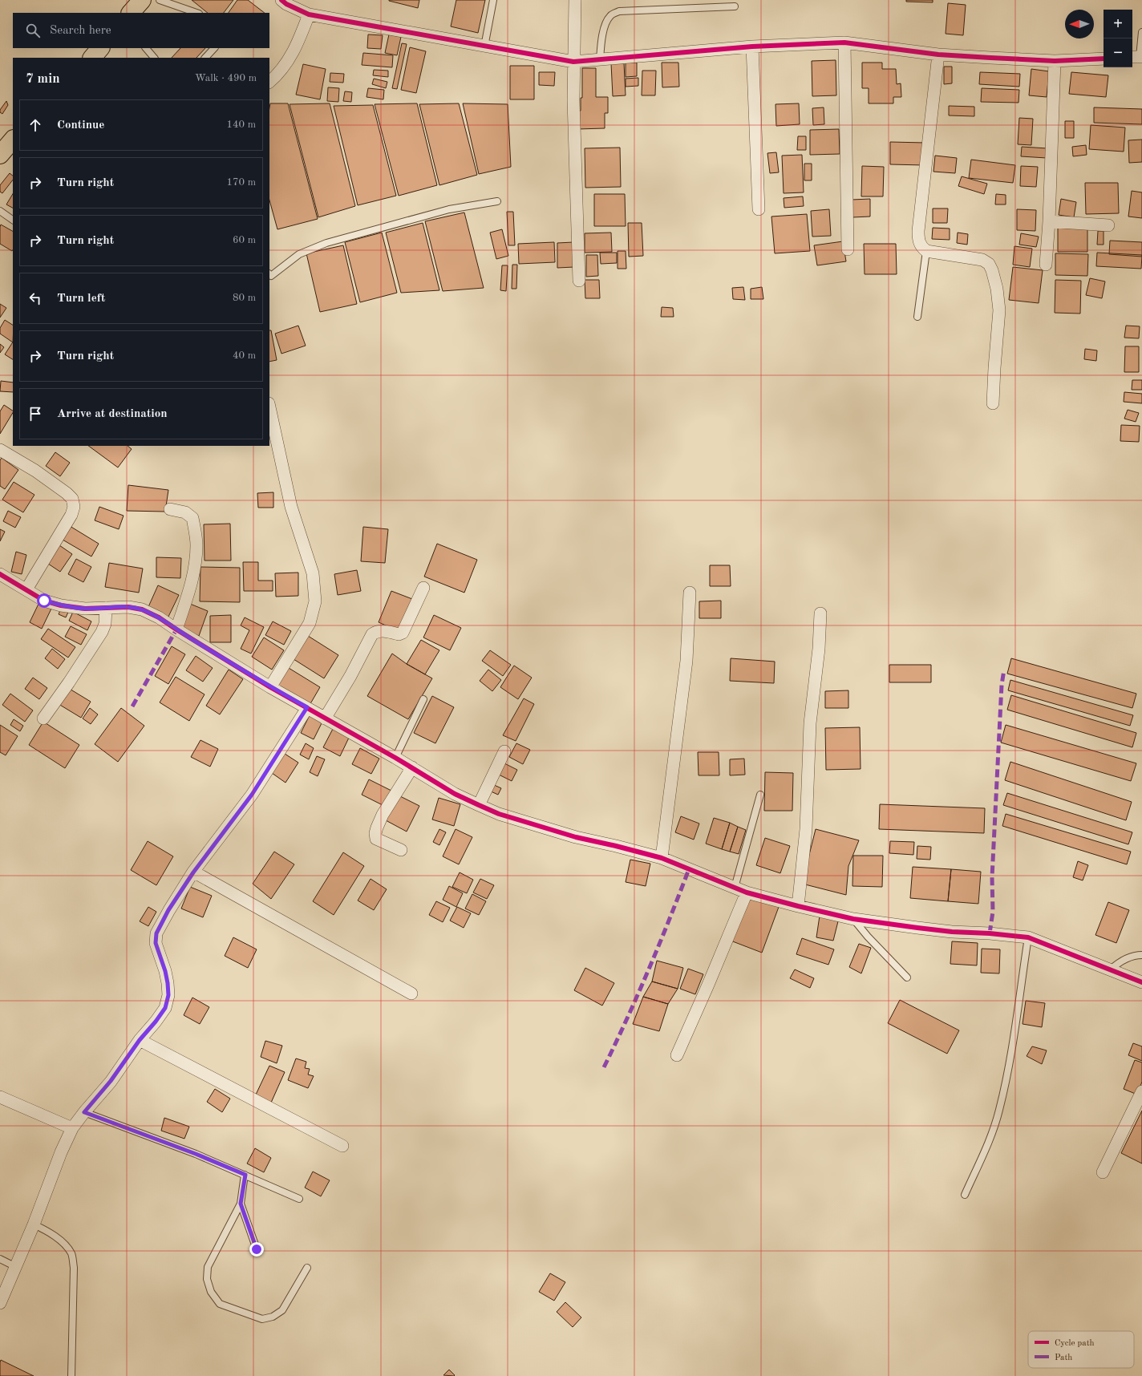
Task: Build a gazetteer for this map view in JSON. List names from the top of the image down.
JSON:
{
  "legend": ["Cycle path", "Path"],
  "north": "left",
  "page": {
    "map_buttons": ["+", "−"],
    "search": "Search here",
    "heading": ["7 min", "Walk · 490 m"],
    "list": [
      ["Continue", "140 m"],
      ["Turn right", "170 m"],
      ["Turn right", "60 m"],
      ["Turn left", "80 m"],
      ["Turn right", "40 m"],
      "Arrive at destination"
    ]
  }
}
